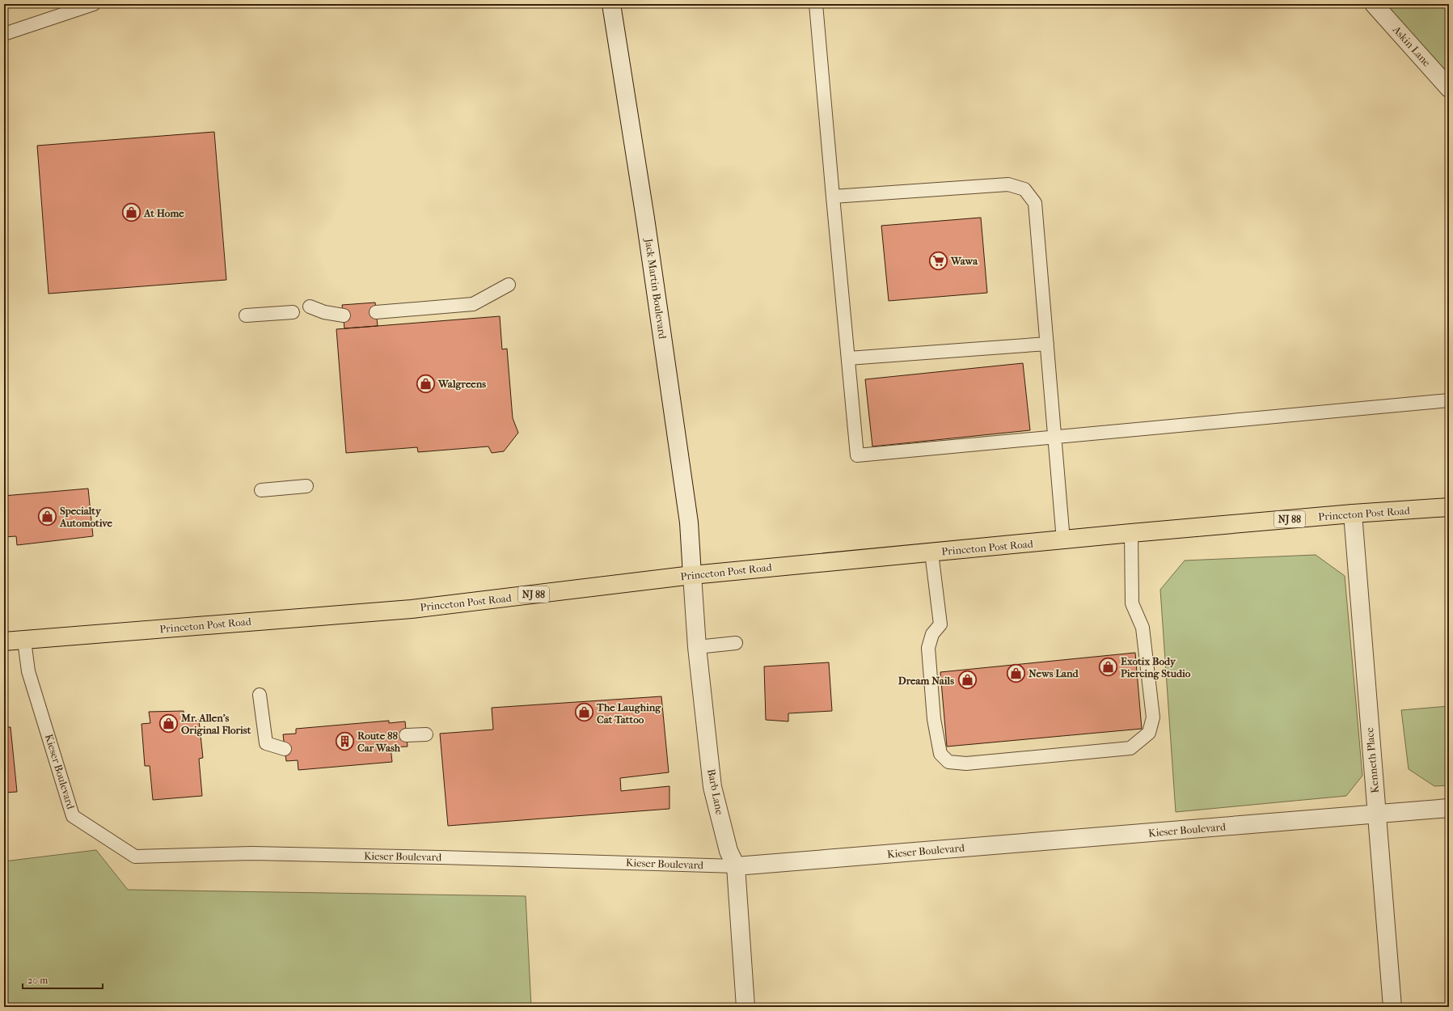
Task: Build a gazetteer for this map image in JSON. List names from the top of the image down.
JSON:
{
  "streets": {
    "main road": ["Princeton Post Road", "NJ 88"],
    "street": [
      "Askin Lane",
      "Jack Martin Boulevard",
      "Kenneth Place",
      "Kieser Boulevard",
      "Barb Lane"
    ]
  },
  "crossings": [
    ["Jack Martin Boulevard", "Princeton Post Road"],
    ["Jack Martin Boulevard", "Barb Lane"],
    ["Princeton Post Road", "Kenneth Place"],
    ["Princeton Post Road", "Kieser Boulevard"],
    ["Princeton Post Road", "Barb Lane"],
    ["Kenneth Place", "Kieser Boulevard"],
    ["Kieser Boulevard", "Barb Lane"]
  ],
  "places": {
    "shop": [
      "At Home",
      "Walgreens",
      "Specialty Automotive",
      "Exotix Body Piercing Studio",
      "News Land",
      "Dream Nails",
      "The Laughing Cat Tattoo",
      "Mr. Allen's Original Florist"
    ],
    "supermarket": ["Wawa"],
    "building": ["Route 88 Car Wash"]
  },
  "scale_bar": "20 m"
}
